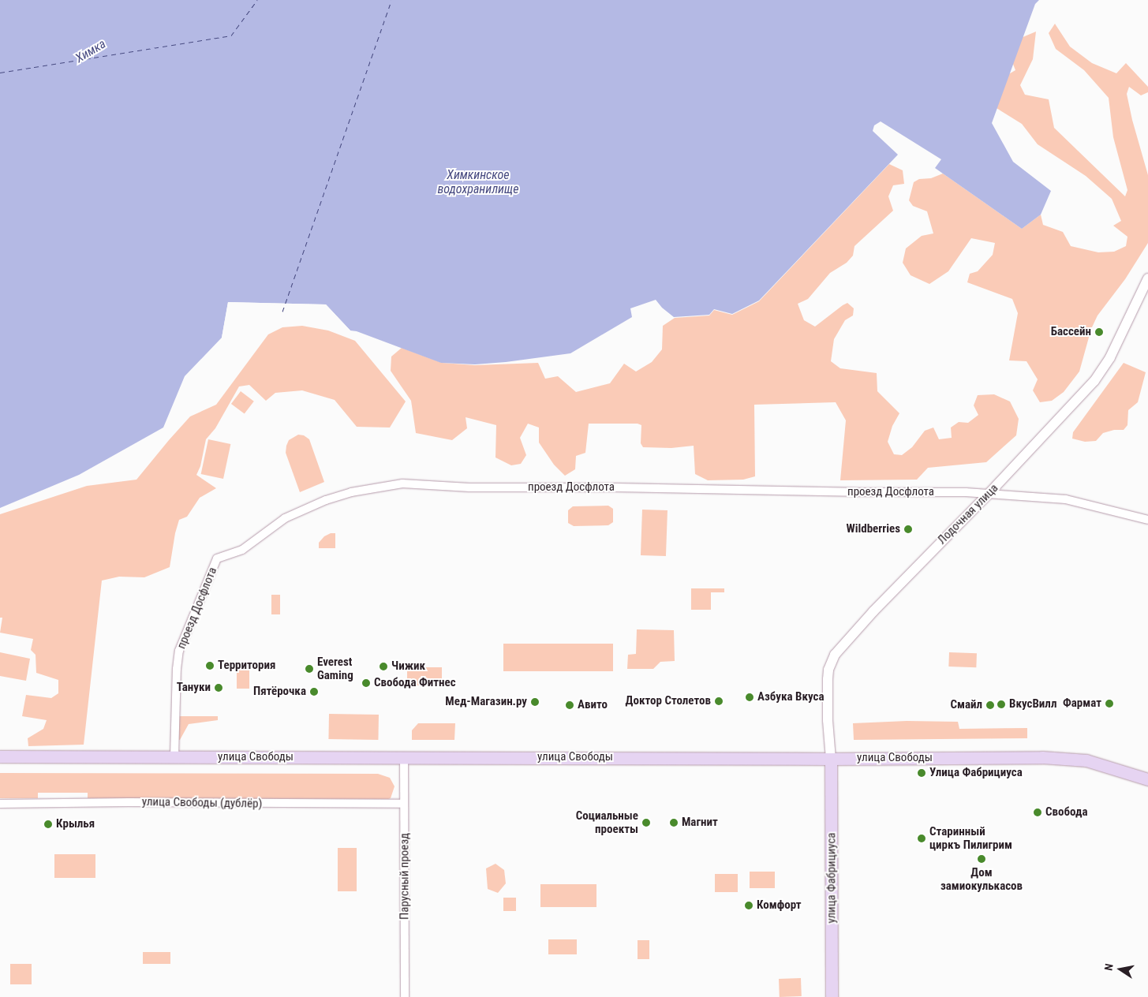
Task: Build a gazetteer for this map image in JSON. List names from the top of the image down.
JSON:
{
  "streets": {
    "main road": ["улица Свободы", "улица Фабрициуса"],
    "street": [
      "проезд Досфлота",
      "Лодочная улица",
      "улица Свободы (дублёр)",
      "Парусный проезд"
    ]
  },
  "crossings": [
    ["проезд Досфлота", "Лодочная улица"],
    ["проезд Досфлота", "улица Свободы"],
    ["Лодочная улица", "улица Свободы"],
    ["Лодочная улица", "улица Фабрициуса"],
    ["улица Свободы", "Парусный проезд"],
    ["улица Свободы", "улица Фабрициуса"],
    ["улица Свободы (дублёр)", "Парусный проезд"]
  ],
  "water": ["Химка", "Химкинское водохранилище"],
  "places": [
    "Бассейн",
    "Wildberries",
    "Территория",
    "Чижик",
    "Everest Gaming",
    "Свобода Фитнес",
    "Тануки",
    "Пятёрочка",
    "Азбука Вкуса",
    "Доктор Столетов",
    "Мед-Магазин.ру",
    "Фармат",
    "ВкусВилл",
    "Авито",
    "Смайл",
    "Улица Фабрициуса",
    "Свобода",
    "Социальные проекты",
    "Магнит",
    "Крылья",
    "Старинный циркъ Пилигрим",
    "Дом замиокулькасов",
    "Комфорт"
  ],
  "north": "left"
}
